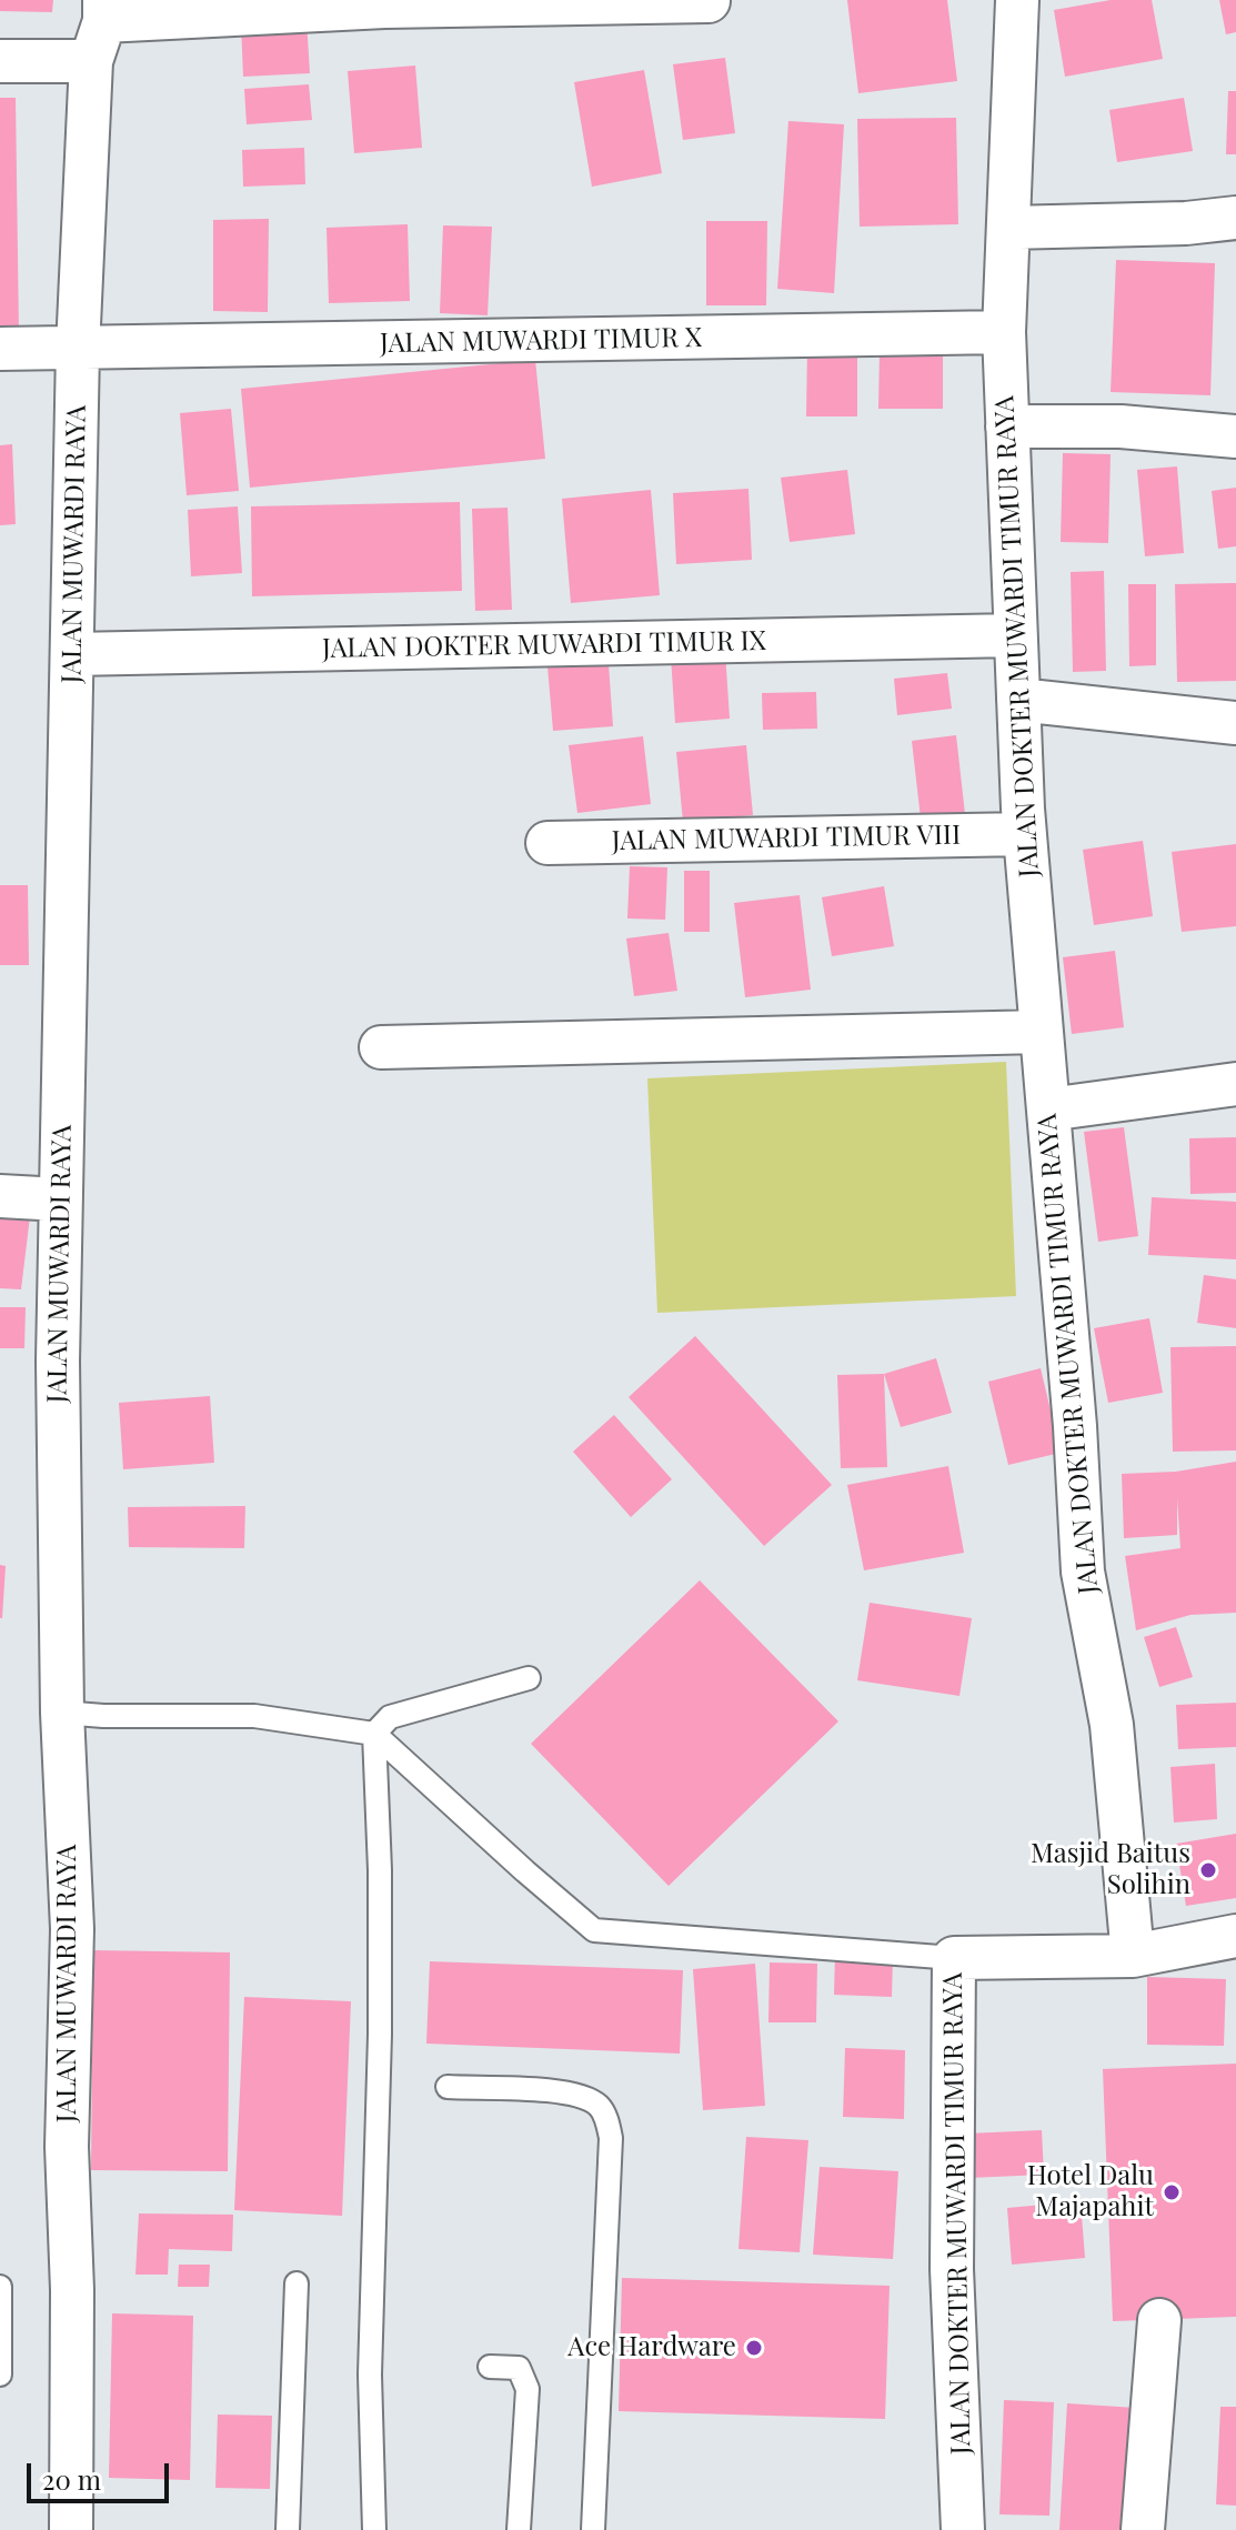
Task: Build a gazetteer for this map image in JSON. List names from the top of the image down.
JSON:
{
  "streets": {
    "street": [
      "JALAN MUWARDI TIMUR X",
      "JALAN MUWARDI RAYA",
      "JALAN DOKTER MUWARDI TIMUR RAYA",
      "JALAN DOKTER MUWARDI TIMUR IX",
      "JALAN MUWARDI TIMUR VIII"
    ]
  },
  "crossings": [
    ["JALAN MUWARDI TIMUR X", "JALAN MUWARDI RAYA"],
    ["JALAN MUWARDI TIMUR X", "JALAN DOKTER MUWARDI TIMUR RAYA"],
    ["JALAN MUWARDI RAYA", "JALAN DOKTER MUWARDI TIMUR IX"],
    ["JALAN DOKTER MUWARDI TIMUR RAYA", "JALAN DOKTER MUWARDI TIMUR IX"],
    ["JALAN DOKTER MUWARDI TIMUR RAYA", "JALAN MUWARDI TIMUR VIII"]
  ],
  "places": ["Masjid Baitus Solihin", "Hotel Dalu Majapahit", "Ace Hardware"],
  "scale_bar": "20 m"
}
